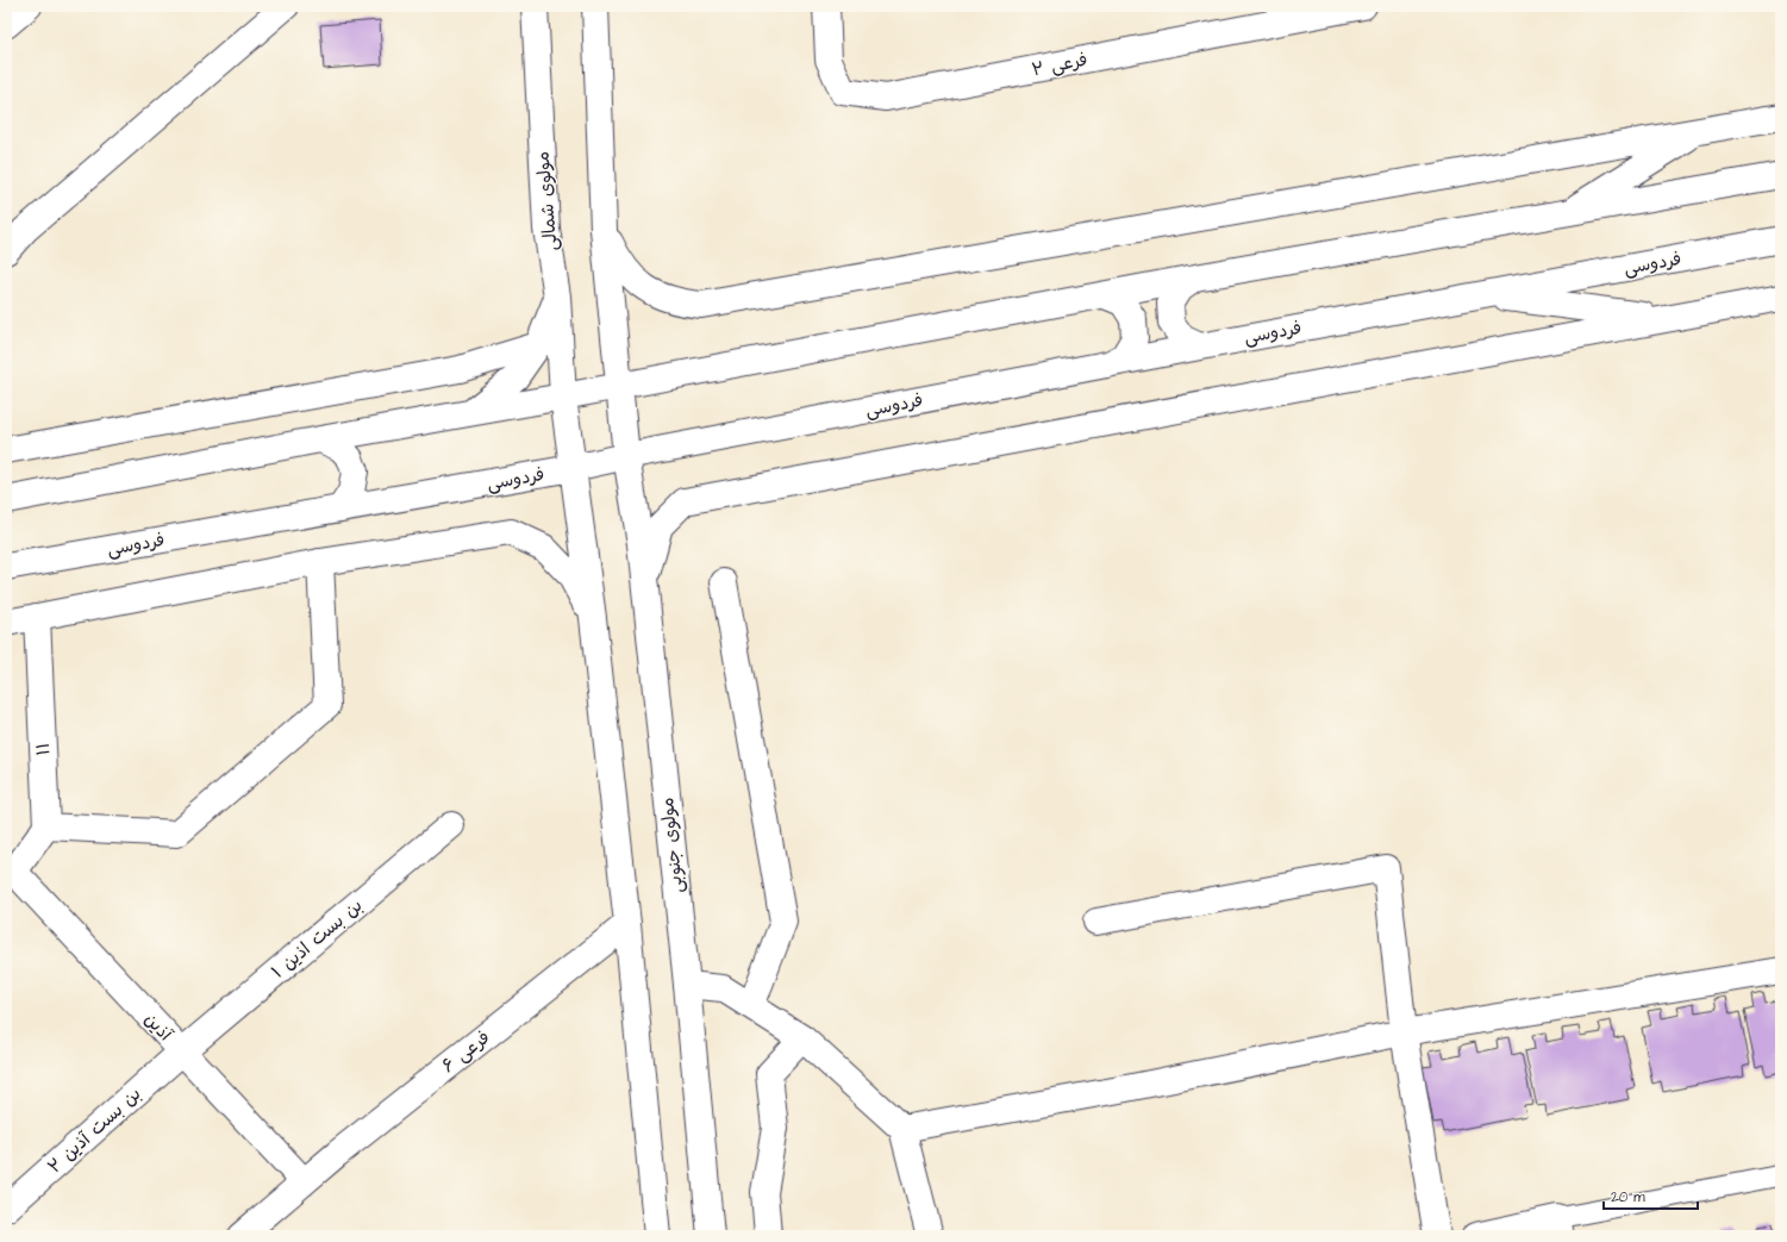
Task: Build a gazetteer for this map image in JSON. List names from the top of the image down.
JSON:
{
  "streets": {
    "street": [
      "فرعی ۲",
      "مولوی شمالی",
      "فردوسی",
      "۱۱",
      "مولوی جنوبی",
      "بن بست اذین ۱",
      "آذین",
      "فرعی ۶",
      "بن بست آذین ۲"
    ]
  },
  "crossings": [
    ["مولوی شمالی", "فردوسی"],
    ["فردوسی", "مولوی جنوبی"],
    ["بن بست اذین ۱", "آذین"],
    ["بن بست اذین ۱", "بن بست آذین ۲"],
    ["آذین", "فرعی ۶"],
    ["آذین", "بن بست آذین ۲"]
  ],
  "scale_bar": "20 m"
}
